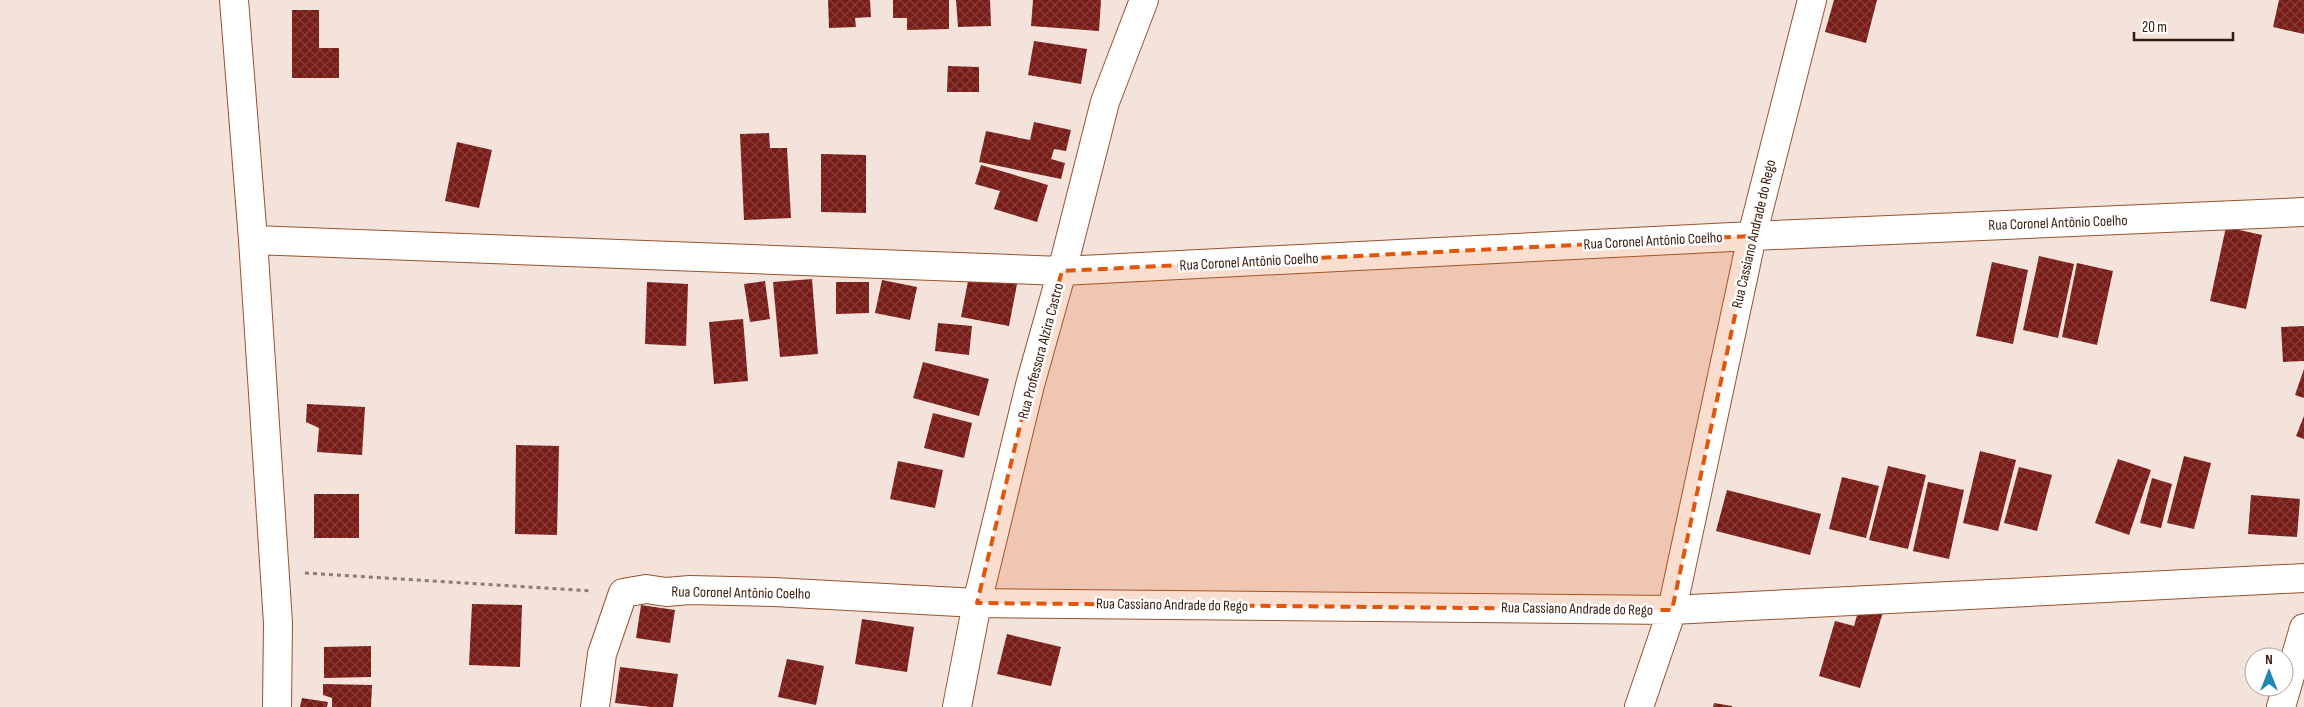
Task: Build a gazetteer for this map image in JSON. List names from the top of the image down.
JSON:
{
  "streets": {
    "street": ["Rua Coronel Antônio Coelho", "Rua Cassiano Andrade do Rego", "Rua Professora Alzira Castro"]
  },
  "crossings": [
    ["Rua Coronel Antônio Coelho", "Rua Cassiano Andrade do Rego"],
    ["Rua Coronel Antônio Coelho", "Rua Professora Alzira Castro"],
    ["Rua Cassiano Andrade do Rego", "Rua Professora Alzira Castro"]
  ],
  "scale_bar": "20 m",
  "north": "top"
}
